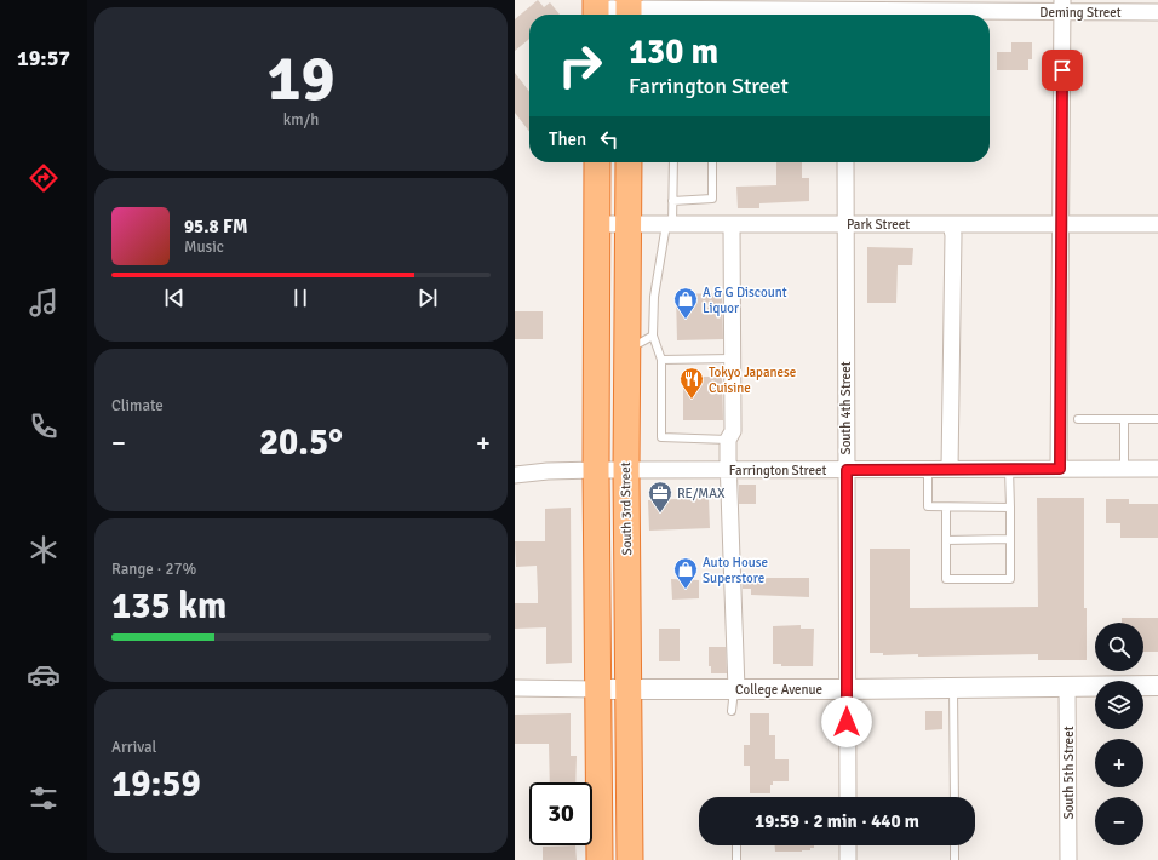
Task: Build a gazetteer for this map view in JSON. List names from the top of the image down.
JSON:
{
  "streets": {
    "highway": ["South 3rd Street"],
    "street": [
      "Deming Street",
      "Park Street",
      "South 4th Street",
      "Farrington Street",
      "College Avenue",
      "South 5th Street"
    ]
  },
  "crossings": [
    ["Park Street", "South 4th Street"],
    ["Park Street", "South 3rd Street"],
    ["South 4th Street", "Farrington Street"],
    ["South 4th Street", "College Avenue"],
    ["Farrington Street", "South 3rd Street"],
    ["South 3rd Street", "College Avenue"],
    ["College Avenue", "South 5th Street"]
  ],
  "places": {
    "shop": ["A & G Discount Liquor", "Auto House Superstore"],
    "restaurant": ["Tokyo Japanese Cuisine"],
    "office": ["RE/MAX"]
  },
  "page": {
    "tabs": "19:57",
    "tile": [
      ["19", "km/h"],
      "Climate",
      ["Range · 27%", "135 km"],
      ["Arrival", "19:59"]
    ],
    "turn": ["130 m", "Farrington Street"],
    "then": "Then",
    "song": ["95.8 FM", "Music"],
    "heat": ["−", "20.5°", "+"],
    "map_buttons": ["+", "−"],
    "limit": "30",
    "trip": "19:59 · 2 min · 440 m"
  }
}
